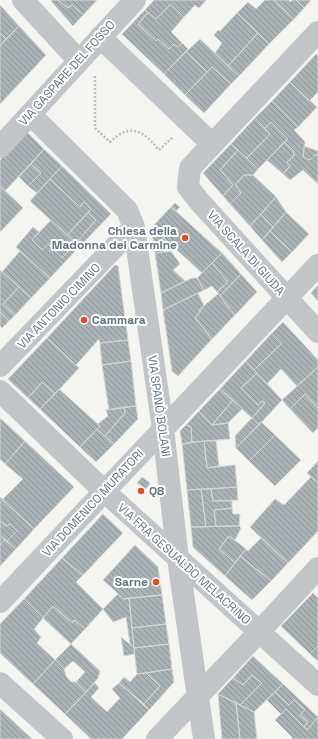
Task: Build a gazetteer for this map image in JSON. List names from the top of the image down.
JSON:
{
  "streets": {
    "street": [
      "VIA GASPARE DEL FOSSO",
      "VIA SCALA DI GIUDA",
      "VIA ANTONIO CIMINO",
      "VIA SPANÒ BOLANI",
      "VIA DOMENICO MURATORI",
      "VIA FRA GESUALDO MELACRINO"
    ]
  },
  "crossings": [
    ["VIA GASPARE DEL FOSSO", "VIA SPANÒ BOLANI"],
    ["VIA SCALA DI GIUDA", "VIA DOMENICO MURATORI"],
    ["VIA ANTONIO CIMINO", "VIA SPANÒ BOLANI"],
    ["VIA SPANÒ BOLANI", "VIA DOMENICO MURATORI"],
    ["VIA SPANÒ BOLANI", "VIA FRA GESUALDO MELACRINO"],
    ["VIA DOMENICO MURATORI", "VIA FRA GESUALDO MELACRINO"]
  ],
  "places": [
    "Chiesa della Madonna del Carmine",
    "Cammara",
    "Q8",
    "Sarne"
  ]
}
